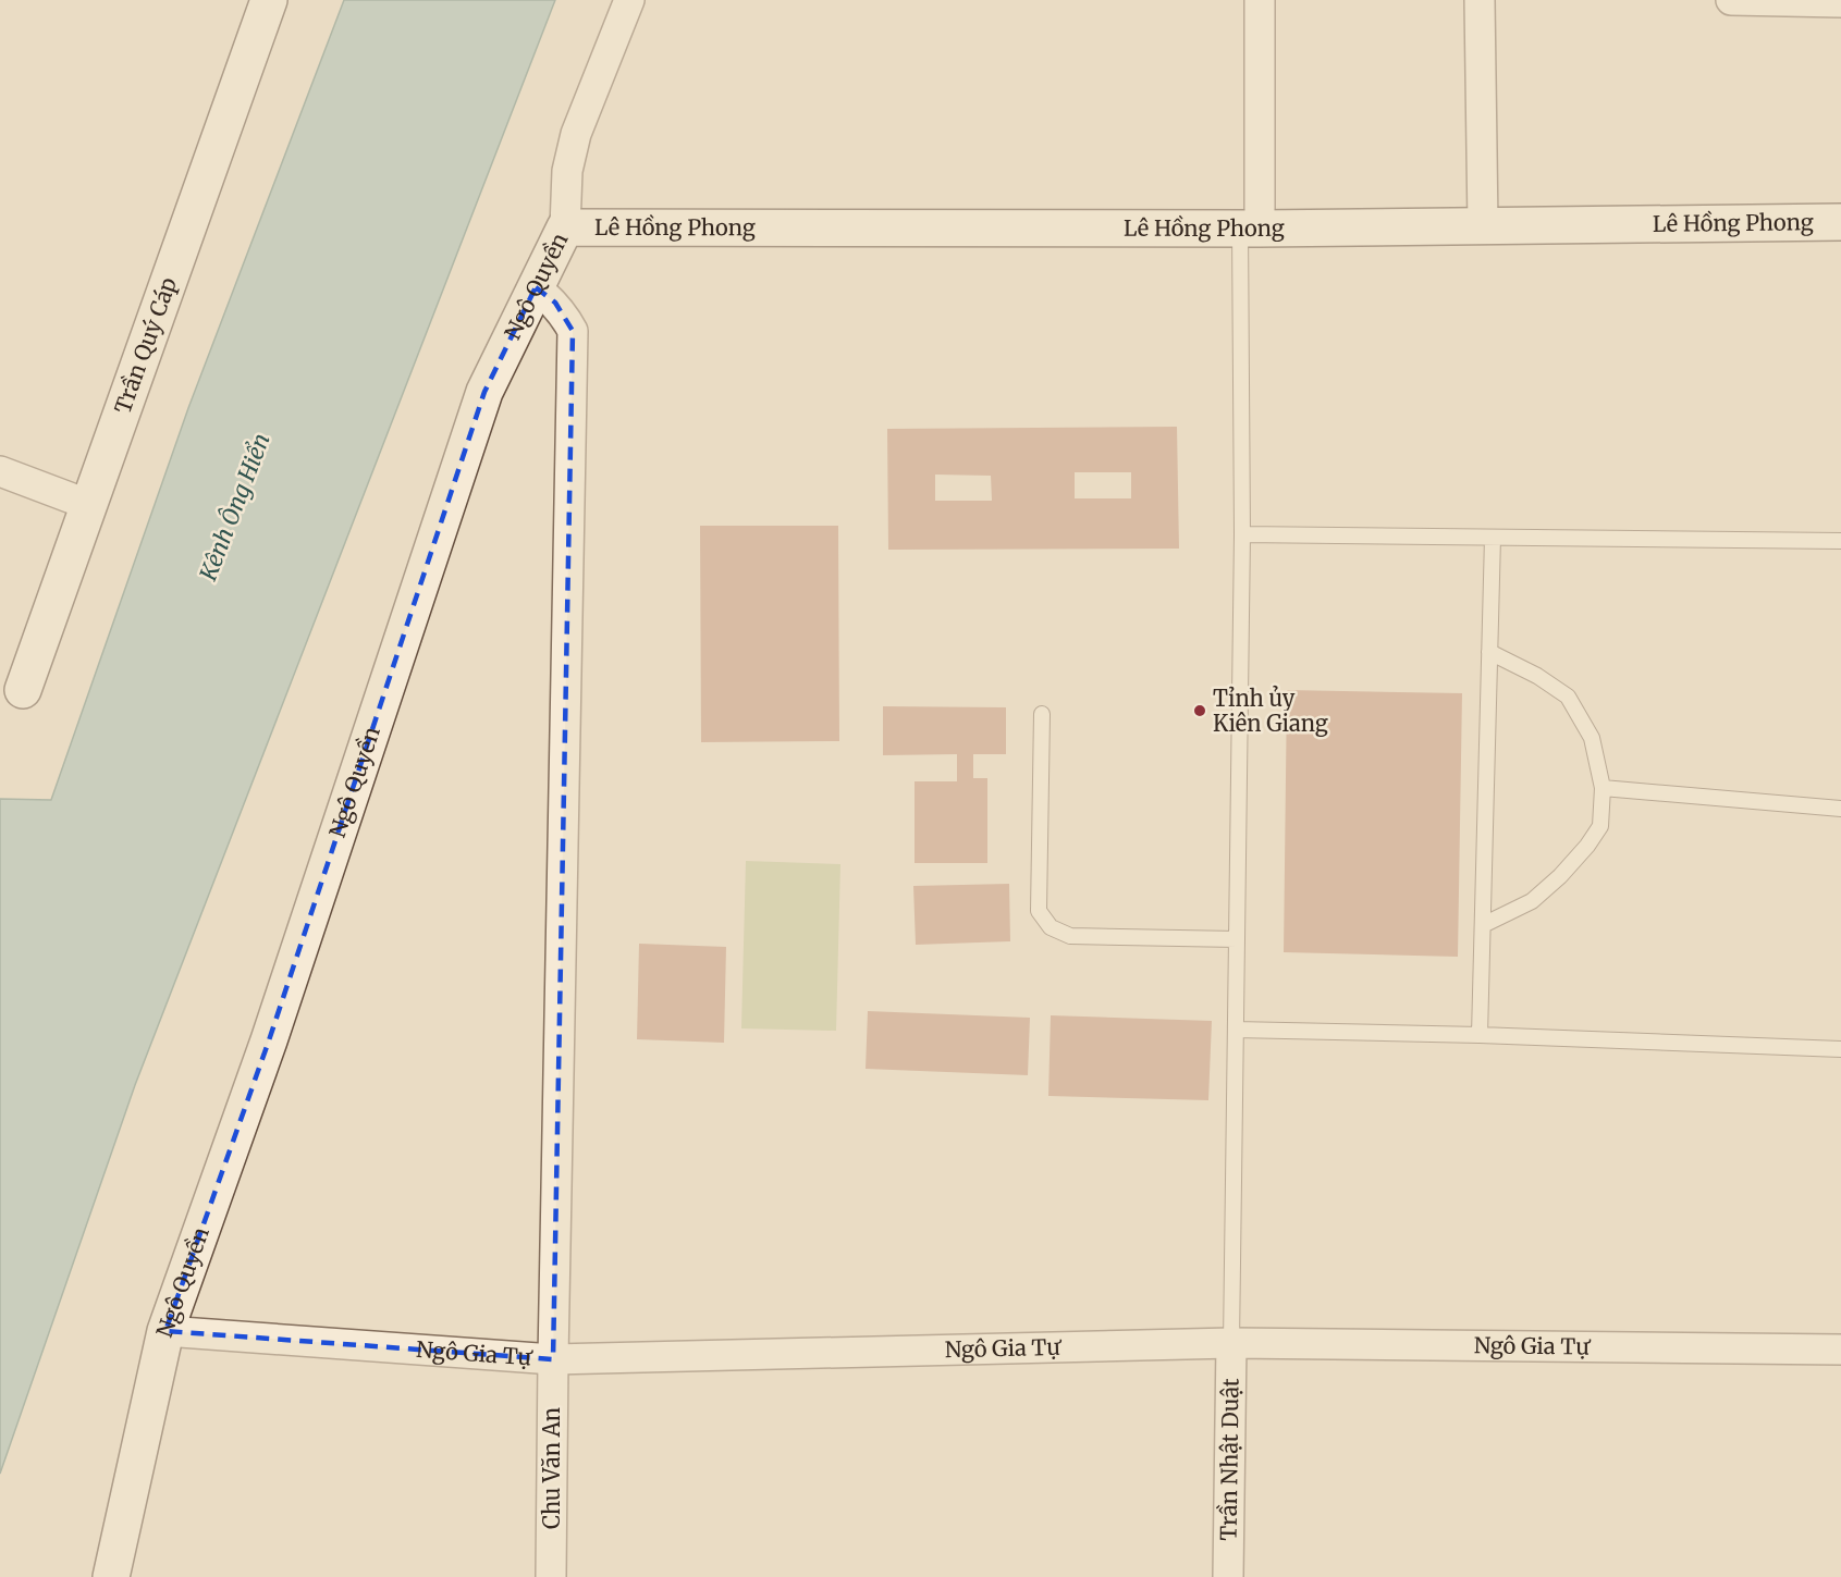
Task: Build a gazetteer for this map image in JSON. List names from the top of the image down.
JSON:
{
  "streets": {
    "street": [
      "Lê Hồng Phong",
      "Ngô Quyền",
      "Trần Quý Cáp",
      "Ngô Gia Tự",
      "Trần Nhật Duật",
      "Chu Văn An"
    ]
  },
  "crossings": [
    ["Lê Hồng Phong", "Ngô Quyền"],
    ["Ngô Quyền", "Ngô Gia Tự"],
    ["Ngô Quyền", "Chu Văn An"],
    ["Ngô Gia Tự", "Trần Nhật Duật"],
    ["Ngô Gia Tự", "Chu Văn An"]
  ],
  "water": ["Kênh Ông Hiển"],
  "places": ["Tỉnh ủy Kiên Giang"]
}
